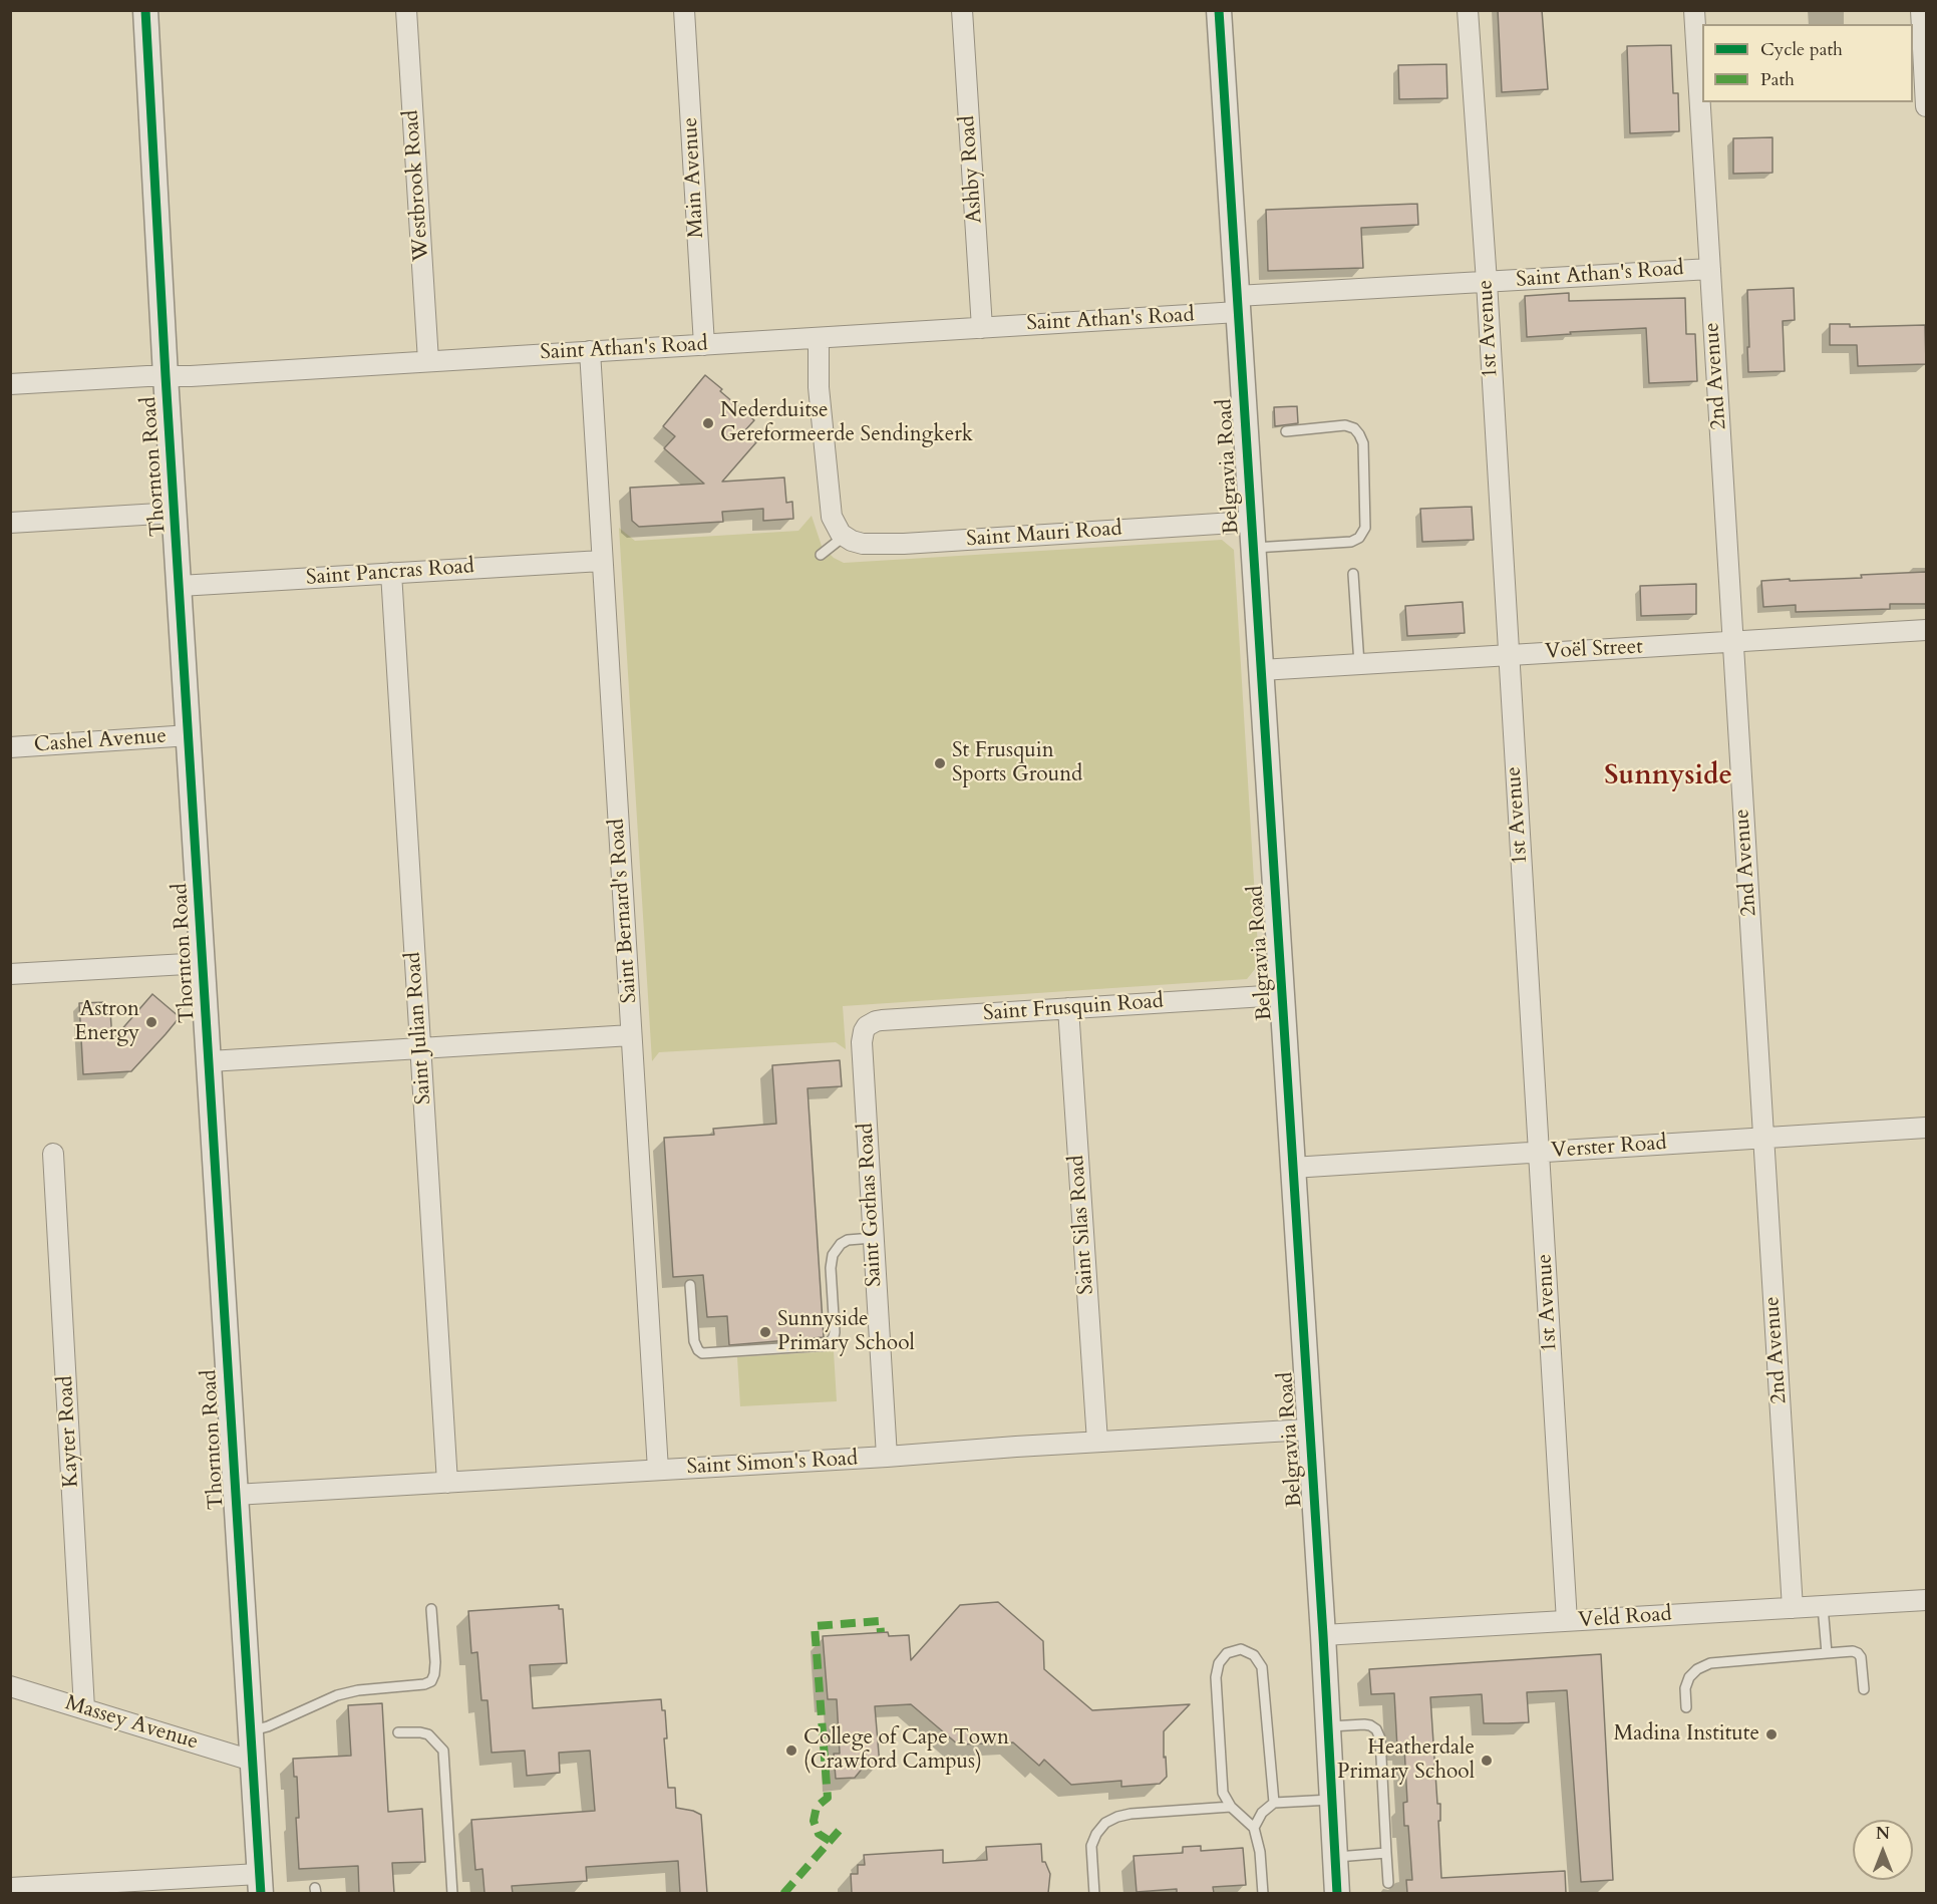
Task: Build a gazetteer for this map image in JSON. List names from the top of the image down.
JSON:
{
  "streets": {
    "street": [
      "Ashby Road",
      "Main Avenue",
      "Westbrook Road",
      "Saint Athan's Road",
      "1st Avenue",
      "2nd Avenue",
      "Thornton Road",
      "Belgravia Road",
      "Saint Mauri Road",
      "Saint Pancras Road",
      "Voël Street",
      "Cashel Avenue",
      "Saint Bernard's Road",
      "Saint Frusquin Road",
      "Saint Julian Road",
      "Verster Road",
      "Saint Gothas Road",
      "Saint Silas Road",
      "Kayter Road",
      "Saint Simon's Road",
      "Veld Road",
      "Massey Avenue"
    ]
  },
  "crossings": [
    ["Ashby Road", "Saint Athan's Road"],
    ["Main Avenue", "Saint Athan's Road"],
    ["Westbrook Road", "Saint Athan's Road"],
    ["Saint Athan's Road", "1st Avenue"],
    ["Saint Athan's Road", "2nd Avenue"],
    ["Saint Athan's Road", "Thornton Road"],
    ["Saint Athan's Road", "Belgravia Road"],
    ["Saint Athan's Road", "Saint Bernard's Road"],
    ["1st Avenue", "Voël Street"],
    ["1st Avenue", "Verster Road"],
    ["1st Avenue", "Veld Road"],
    ["2nd Avenue", "Voël Street"],
    ["2nd Avenue", "Verster Road"],
    ["2nd Avenue", "Veld Road"],
    ["Thornton Road", "Saint Pancras Road"],
    ["Thornton Road", "Cashel Avenue"],
    ["Thornton Road", "Saint Simon's Road"],
    ["Thornton Road", "Massey Avenue"],
    ["Belgravia Road", "Saint Mauri Road"],
    ["Belgravia Road", "Voël Street"],
    ["Belgravia Road", "Saint Frusquin Road"],
    ["Belgravia Road", "Verster Road"],
    ["Belgravia Road", "Saint Simon's Road"],
    ["Belgravia Road", "Veld Road"],
    ["Saint Pancras Road", "Saint Bernard's Road"],
    ["Saint Pancras Road", "Saint Julian Road"],
    ["Saint Bernard's Road", "Saint Simon's Road"],
    ["Saint Frusquin Road", "Saint Gothas Road"],
    ["Saint Frusquin Road", "Saint Silas Road"],
    ["Saint Julian Road", "Saint Simon's Road"],
    ["Saint Gothas Road", "Saint Simon's Road"],
    ["Saint Silas Road", "Saint Simon's Road"],
    ["Kayter Road", "Massey Avenue"]
  ],
  "districts": ["Sunnyside"],
  "places": [
    "Nederduitse Gereformeerde Sendingkerk",
    "St Frusquin Sports Ground",
    "Astron Energy",
    "Sunnyside Primary School",
    "Madina Institute",
    "College of Cape Town (Crawford Campus)",
    "Heatherdale Primary School"
  ],
  "legend": ["Cycle path", "Path"],
  "north": "top"
}
